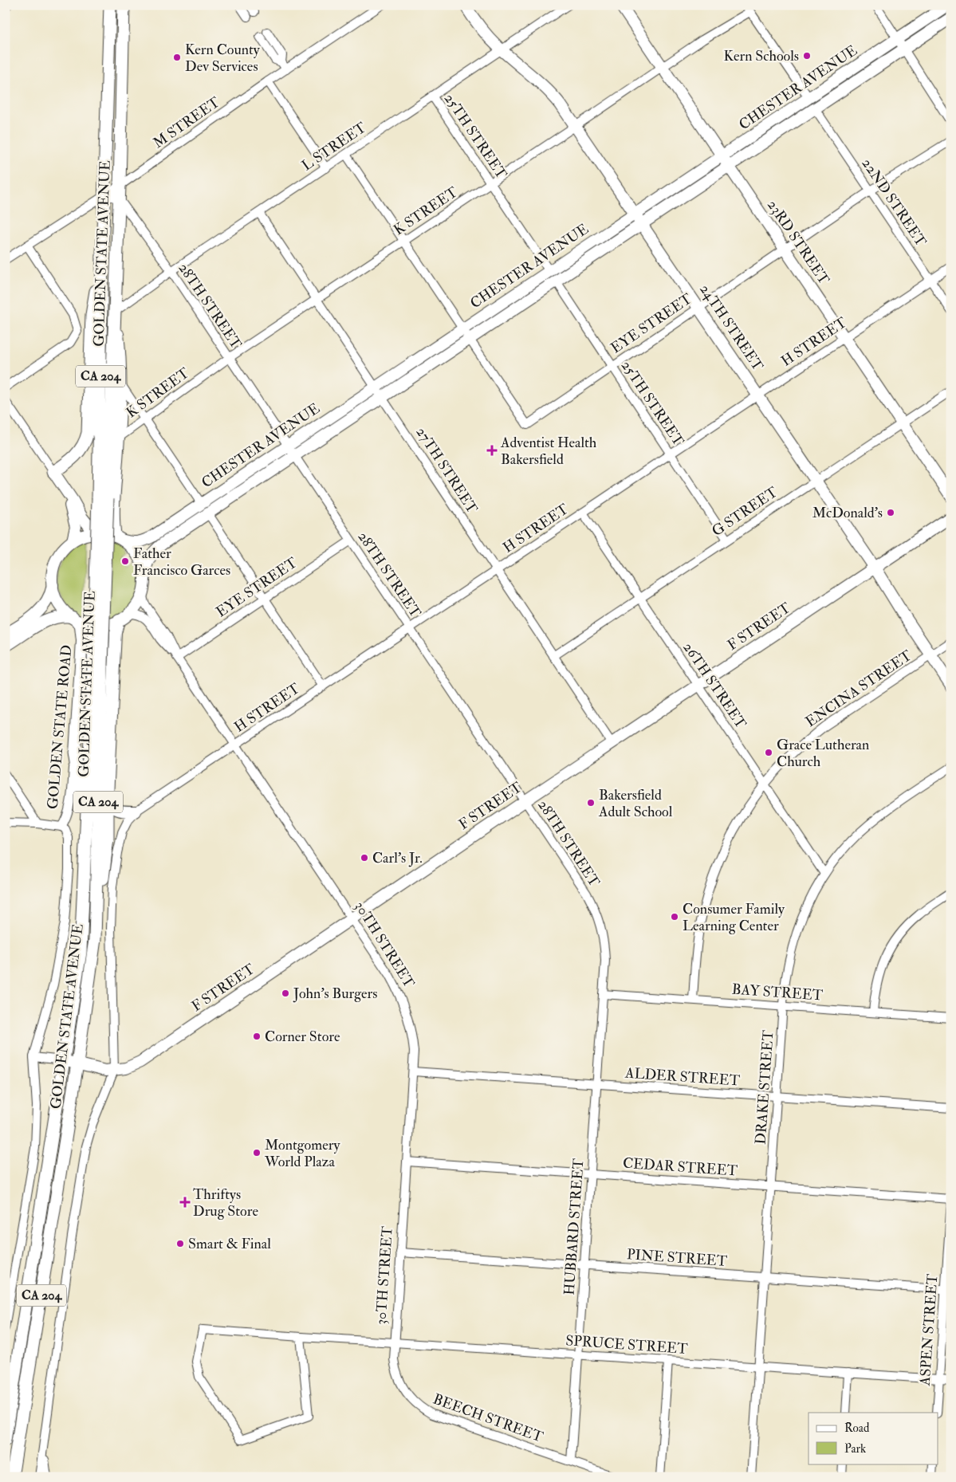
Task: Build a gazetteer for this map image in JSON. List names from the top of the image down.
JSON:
{
  "streets": {
    "highway": ["GOLDEN STATE AVENUE", "CA 204"],
    "main road": [
      "CHESTER AVENUE",
      "23RD STREET",
      "24TH STREET",
      "F STREET",
      "GOLDEN STATE ROAD"
    ],
    "street": [
      "M STREET",
      "25TH STREET",
      "L STREET",
      "22ND STREET",
      "K STREET",
      "28TH STREET",
      "EYE STREET",
      "H STREET",
      "27TH STREET",
      "G STREET",
      "26TH STREET",
      "ENCINA STREET",
      "30TH STREET",
      "BAY STREET",
      "ALDER STREET",
      "DRAKE STREET",
      "CEDAR STREET",
      "HUBBARD STREET",
      "PINE STREET",
      "ASPEN STREET",
      "SPRUCE STREET",
      "BEECH STREET"
    ]
  },
  "crossings": [
    ["CHESTER AVENUE", "25TH STREET"],
    ["CHESTER AVENUE", "22ND STREET"],
    ["CHESTER AVENUE", "23RD STREET"],
    ["CHESTER AVENUE", "28TH STREET"],
    ["CHESTER AVENUE", "EYE STREET"],
    ["CHESTER AVENUE", "24TH STREET"],
    ["CHESTER AVENUE", "27TH STREET"],
    ["CHESTER AVENUE", "GOLDEN STATE ROAD"],
    ["CHESTER AVENUE", "30TH STREET"],
    ["M STREET", "GOLDEN STATE AVENUE"],
    ["25TH STREET", "L STREET"],
    ["25TH STREET", "K STREET"],
    ["25TH STREET", "EYE STREET"],
    ["25TH STREET", "H STREET"],
    ["25TH STREET", "G STREET"],
    ["L STREET", "GOLDEN STATE AVENUE"],
    ["L STREET", "28TH STREET"],
    ["L STREET", "24TH STREET"],
    ["L STREET", "27TH STREET"],
    ["22ND STREET", "EYE STREET"],
    ["22ND STREET", "H STREET"],
    ["K STREET", "23RD STREET"],
    ["K STREET", "28TH STREET"],
    ["K STREET", "24TH STREET"],
    ["K STREET", "27TH STREET"],
    ["23RD STREET", "EYE STREET"],
    ["23RD STREET", "H STREET"],
    ["23RD STREET", "G STREET"],
    ["GOLDEN STATE AVENUE", "28TH STREET"],
    ["GOLDEN STATE AVENUE", "F STREET"],
    ["28TH STREET", "EYE STREET"],
    ["28TH STREET", "H STREET"],
    ["28TH STREET", "F STREET"],
    ["28TH STREET", "BAY STREET"],
    ["28TH STREET", "HUBBARD STREET"],
    ["EYE STREET", "24TH STREET"],
    ["EYE STREET", "30TH STREET"],
    ["24TH STREET", "H STREET"],
    ["24TH STREET", "G STREET"],
    ["24TH STREET", "F STREET"],
    ["24TH STREET", "ENCINA STREET"],
    ["H STREET", "27TH STREET"],
    ["H STREET", "26TH STREET"],
    ["H STREET", "30TH STREET"],
    ["27TH STREET", "G STREET"],
    ["27TH STREET", "F STREET"],
    ["G STREET", "26TH STREET"],
    ["F STREET", "26TH STREET"],
    ["F STREET", "GOLDEN STATE ROAD"],
    ["F STREET", "30TH STREET"],
    ["26TH STREET", "ENCINA STREET"],
    ["26TH STREET", "DRAKE STREET"],
    ["ENCINA STREET", "BAY STREET"],
    ["GOLDEN STATE ROAD", "30TH STREET"],
    ["30TH STREET", "ALDER STREET"],
    ["30TH STREET", "CEDAR STREET"],
    ["30TH STREET", "PINE STREET"],
    ["30TH STREET", "SPRUCE STREET"],
    ["30TH STREET", "BEECH STREET"],
    ["BAY STREET", "DRAKE STREET"],
    ["BAY STREET", "HUBBARD STREET"],
    ["ALDER STREET", "DRAKE STREET"],
    ["ALDER STREET", "HUBBARD STREET"],
    ["DRAKE STREET", "CEDAR STREET"],
    ["DRAKE STREET", "PINE STREET"],
    ["DRAKE STREET", "SPRUCE STREET"],
    ["CEDAR STREET", "HUBBARD STREET"],
    ["CEDAR STREET", "ASPEN STREET"],
    ["HUBBARD STREET", "PINE STREET"],
    ["HUBBARD STREET", "SPRUCE STREET"],
    ["HUBBARD STREET", "BEECH STREET"],
    ["PINE STREET", "ASPEN STREET"],
    ["ASPEN STREET", "SPRUCE STREET"],
    ["SPRUCE STREET", "BEECH STREET"]
  ],
  "places": {
    "other": [
      "Kern Schools",
      "Kern County Dev Services",
      "McDonald's",
      "Father Francisco Garces",
      "Grace Lutheran Church",
      "Bakersfield Adult School",
      "Carl's Jr.",
      "Consumer Family Learning Center",
      "John's Burgers",
      "Corner Store",
      "Montgomery World Plaza",
      "Smart & Final"
    ],
    "health": ["Adventist Health Bakersfield", "Thriftys Drug Store"]
  },
  "legend": ["Road", "Park"]
}
